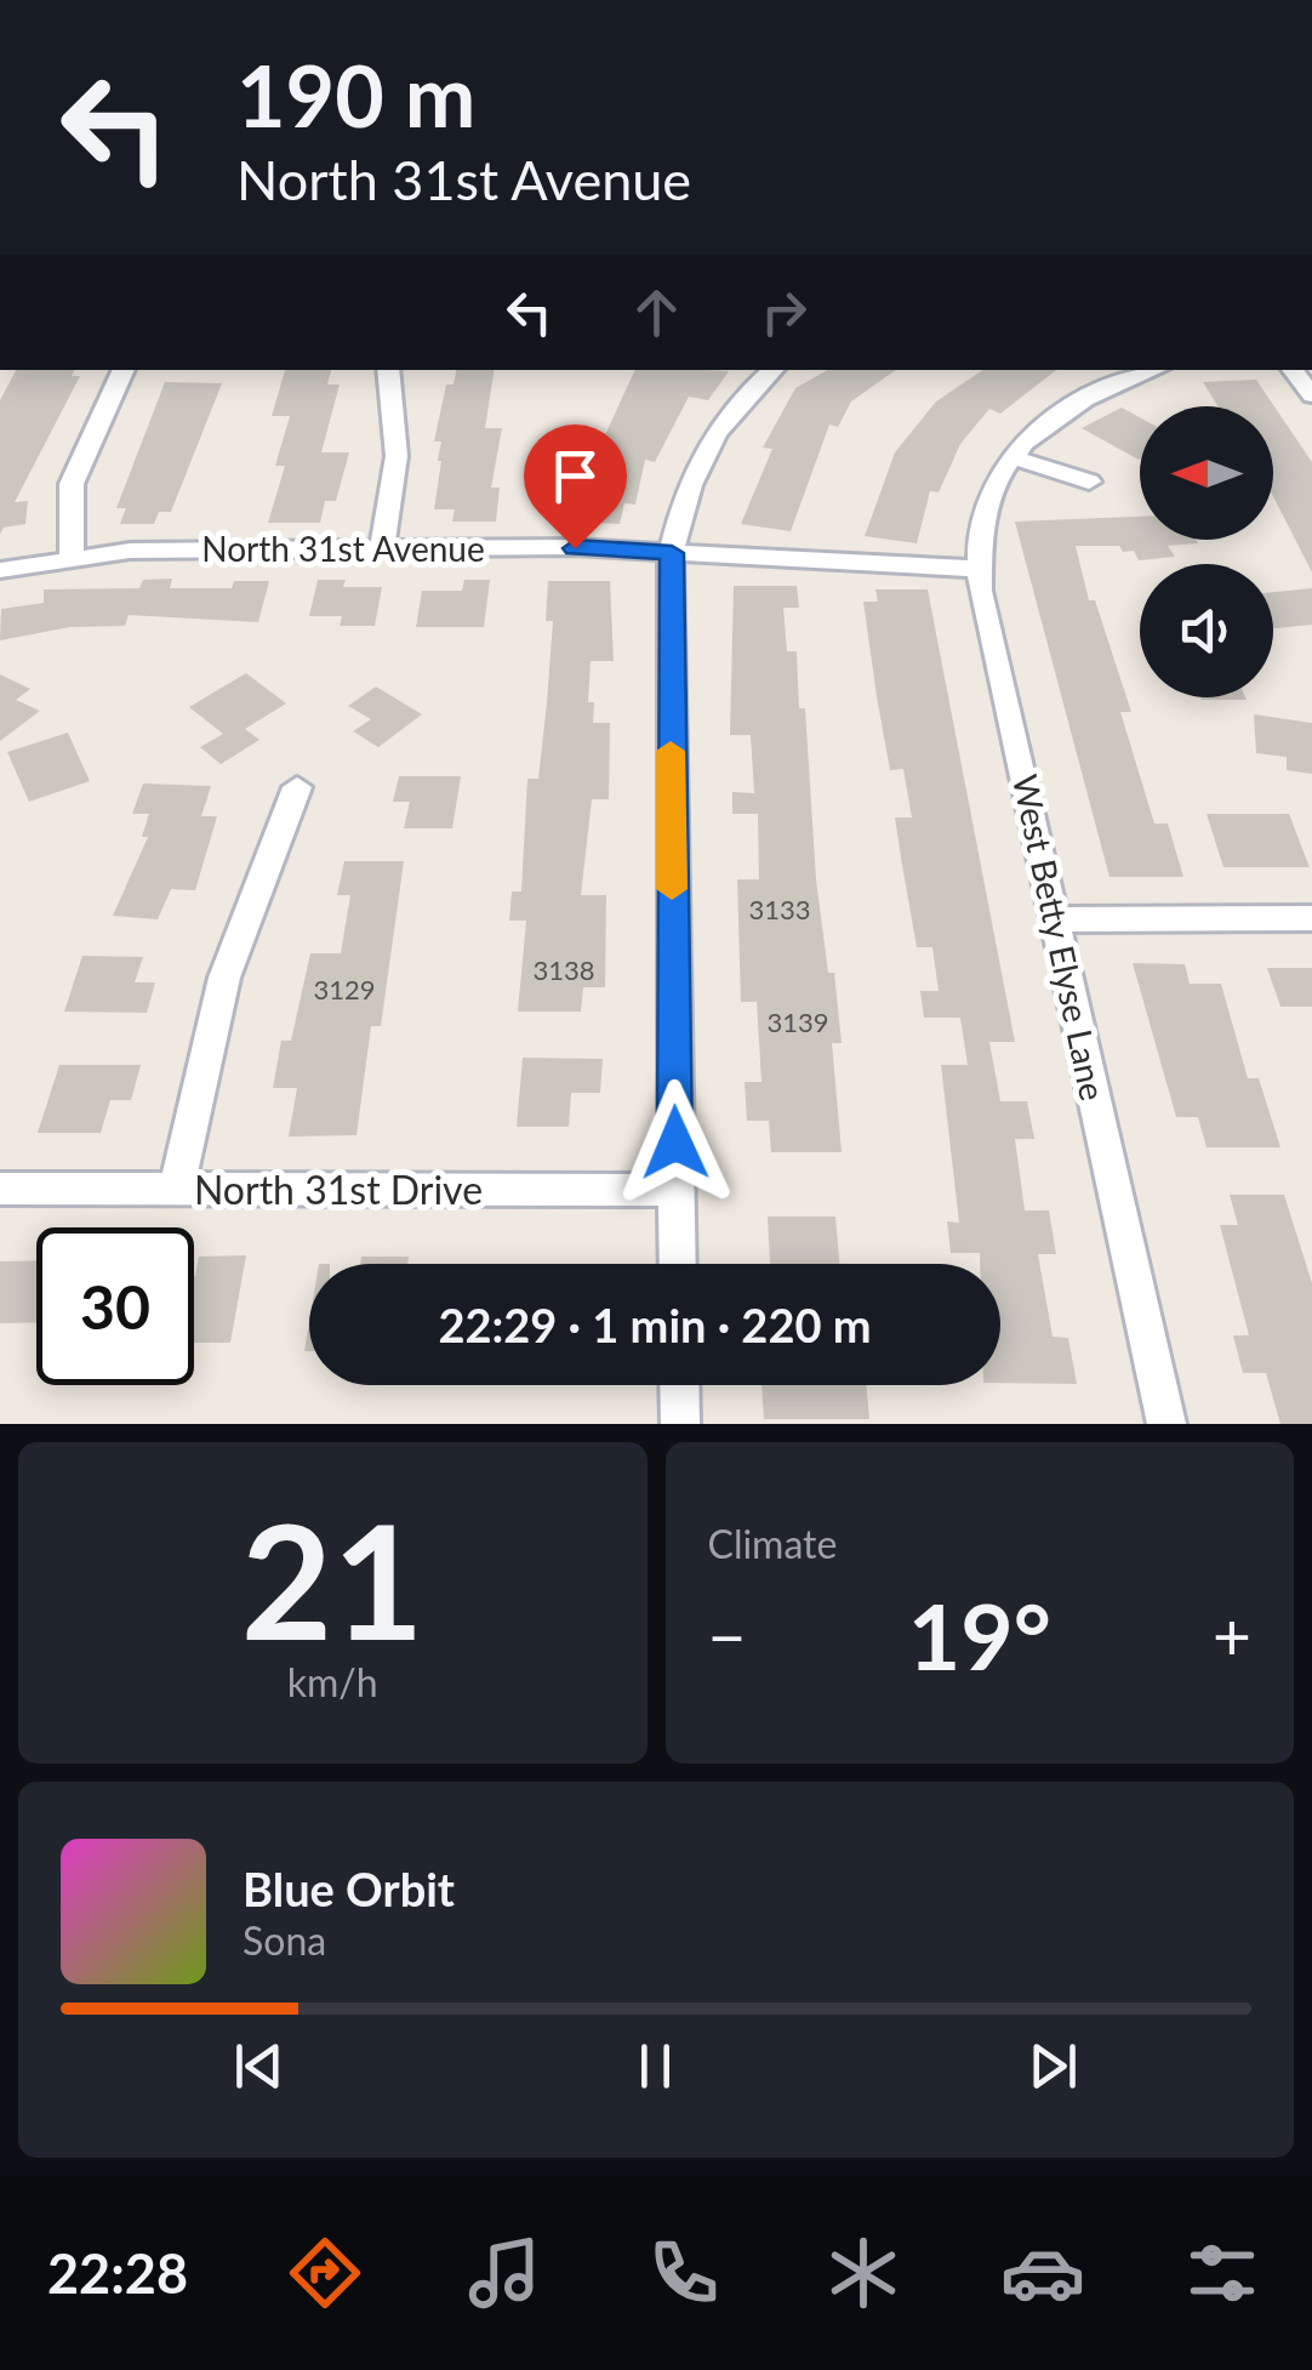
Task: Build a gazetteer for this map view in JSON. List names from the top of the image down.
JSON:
{
  "streets": {
    "street": ["North 31st Avenue", "West Betty Elyse Lane", "North 31st Drive"]
  },
  "crossings": [
    ["North 31st Avenue", "West Betty Elyse Lane"]
  ],
  "house_numbers": [
    "3133",
    "3138",
    "3129",
    "3139"
  ],
  "north": "left",
  "page": {
    "turn": ["190 m", "North 31st Avenue"],
    "limit": "30",
    "trip": "22:29 · 1 min · 220 m",
    "tile": [
      ["21", "km/h"],
      "Climate"
    ],
    "heat": ["−", "19°", "+"],
    "song": ["Blue Orbit", "Sona"],
    "tabs": "22:28"
  }
}
